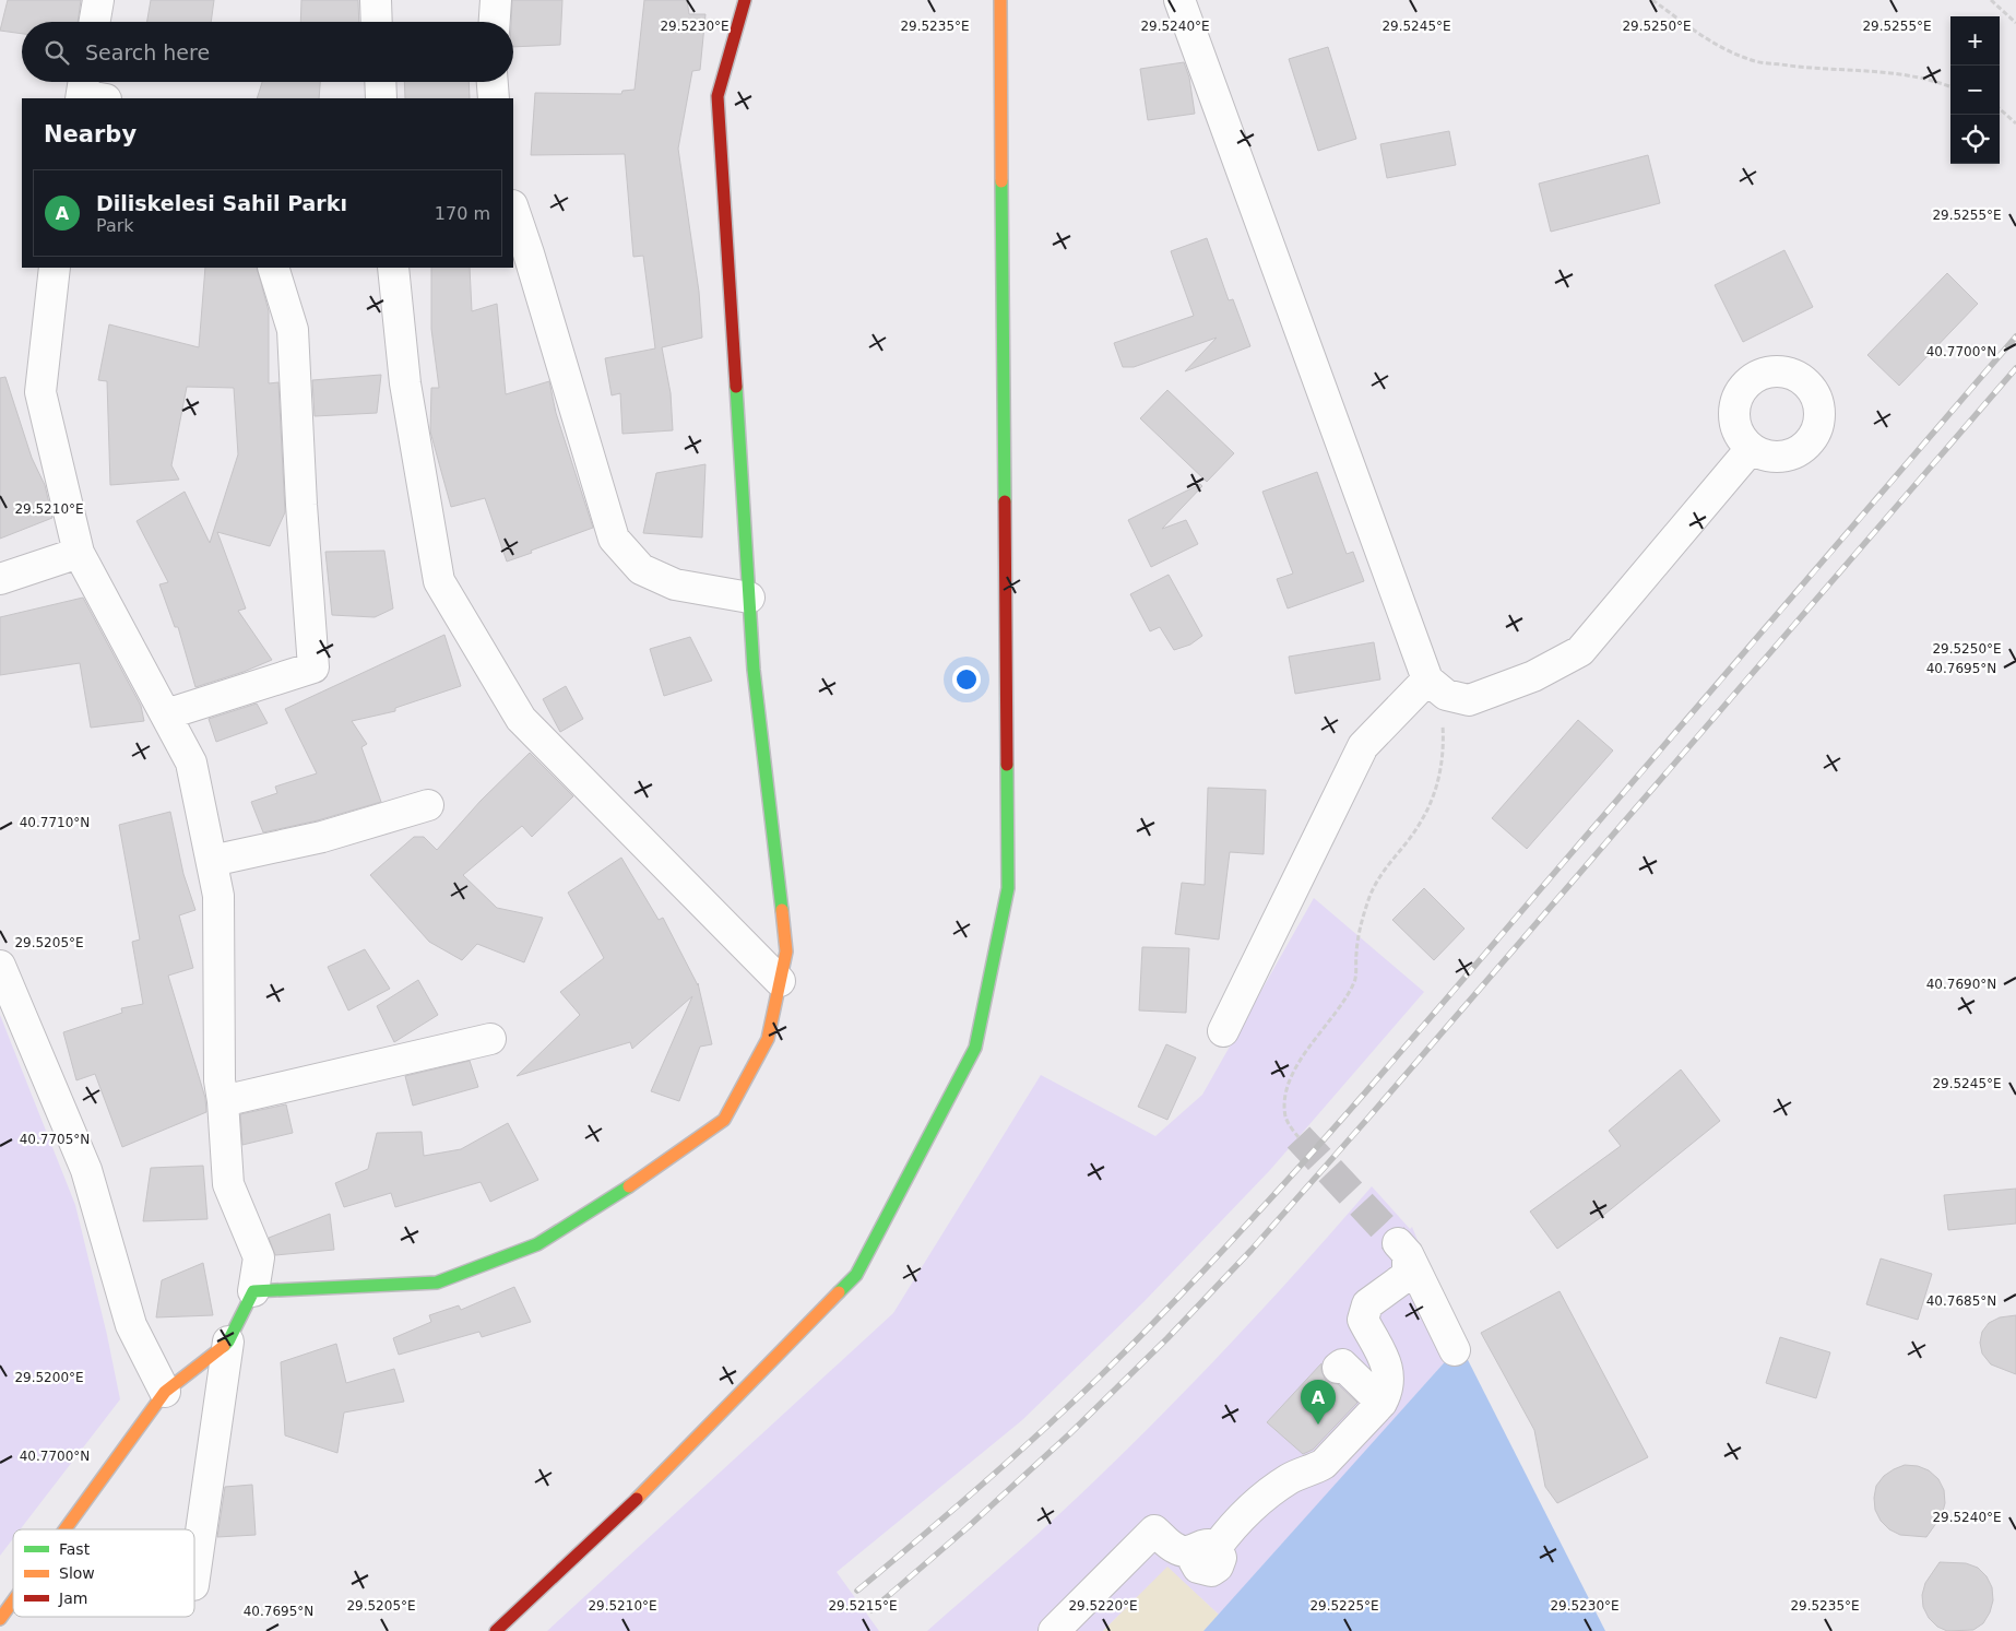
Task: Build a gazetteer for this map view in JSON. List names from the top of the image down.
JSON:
{
  "legend": ["Fast", "Slow", "Jam"],
  "page": {
    "map_buttons": ["+", "−"],
    "search": "Search here",
    "heading": "Nearby",
    "list": [
      {
        "mark": "A",
        "name": "Diliskelesi Sahil Parkı",
        "note": "Park",
        "value": "170 m"
      }
    ],
    "pins": "A"
  },
  "coordinates": [
    "29.5230°E",
    "29.5235°E",
    "29.5240°E",
    "29.5245°E",
    "29.5250°E",
    "29.5255°E",
    "40.7700°N",
    "29.5210°E",
    "40.7695°N",
    "40.7710°N",
    "29.5205°E",
    "40.7690°N",
    "40.7705°N",
    "40.7685°N",
    "29.5200°E",
    "29.5215°E",
    "29.5220°E",
    "29.5225°E"
  ]
}
